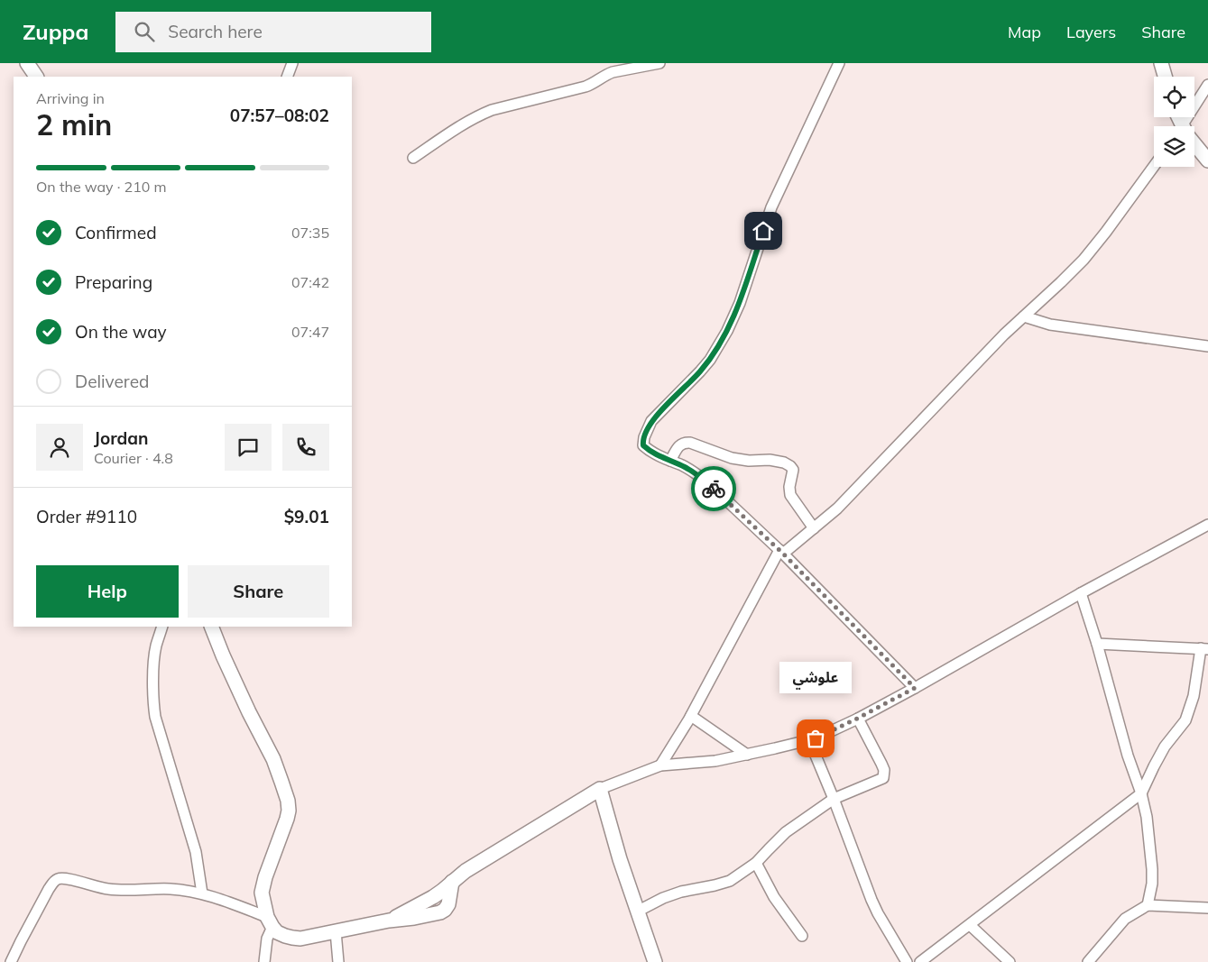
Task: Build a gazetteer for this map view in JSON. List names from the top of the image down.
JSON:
{
  "places": ["علوشي"],
  "page": {
    "header": "Zuppa",
    "search": "Search here",
    "nav": ["Map", "Layers", "Share"],
    "heading": ["2 min", "Arriving in", "07:57–08:02"],
    "panel": [
      "Jordan",
      "Courier · 4.8",
      "Order #9110",
      "$9.01"
    ],
    "bar": "On the way · 210 m",
    "list": [
      ["Confirmed", "07:35"],
      ["Preparing", "07:42"],
      ["On the way", "07:47"],
      "Delivered"
    ],
    "buttons": ["Help", "Share"],
    "bubble": "علوشي"
  }
}
